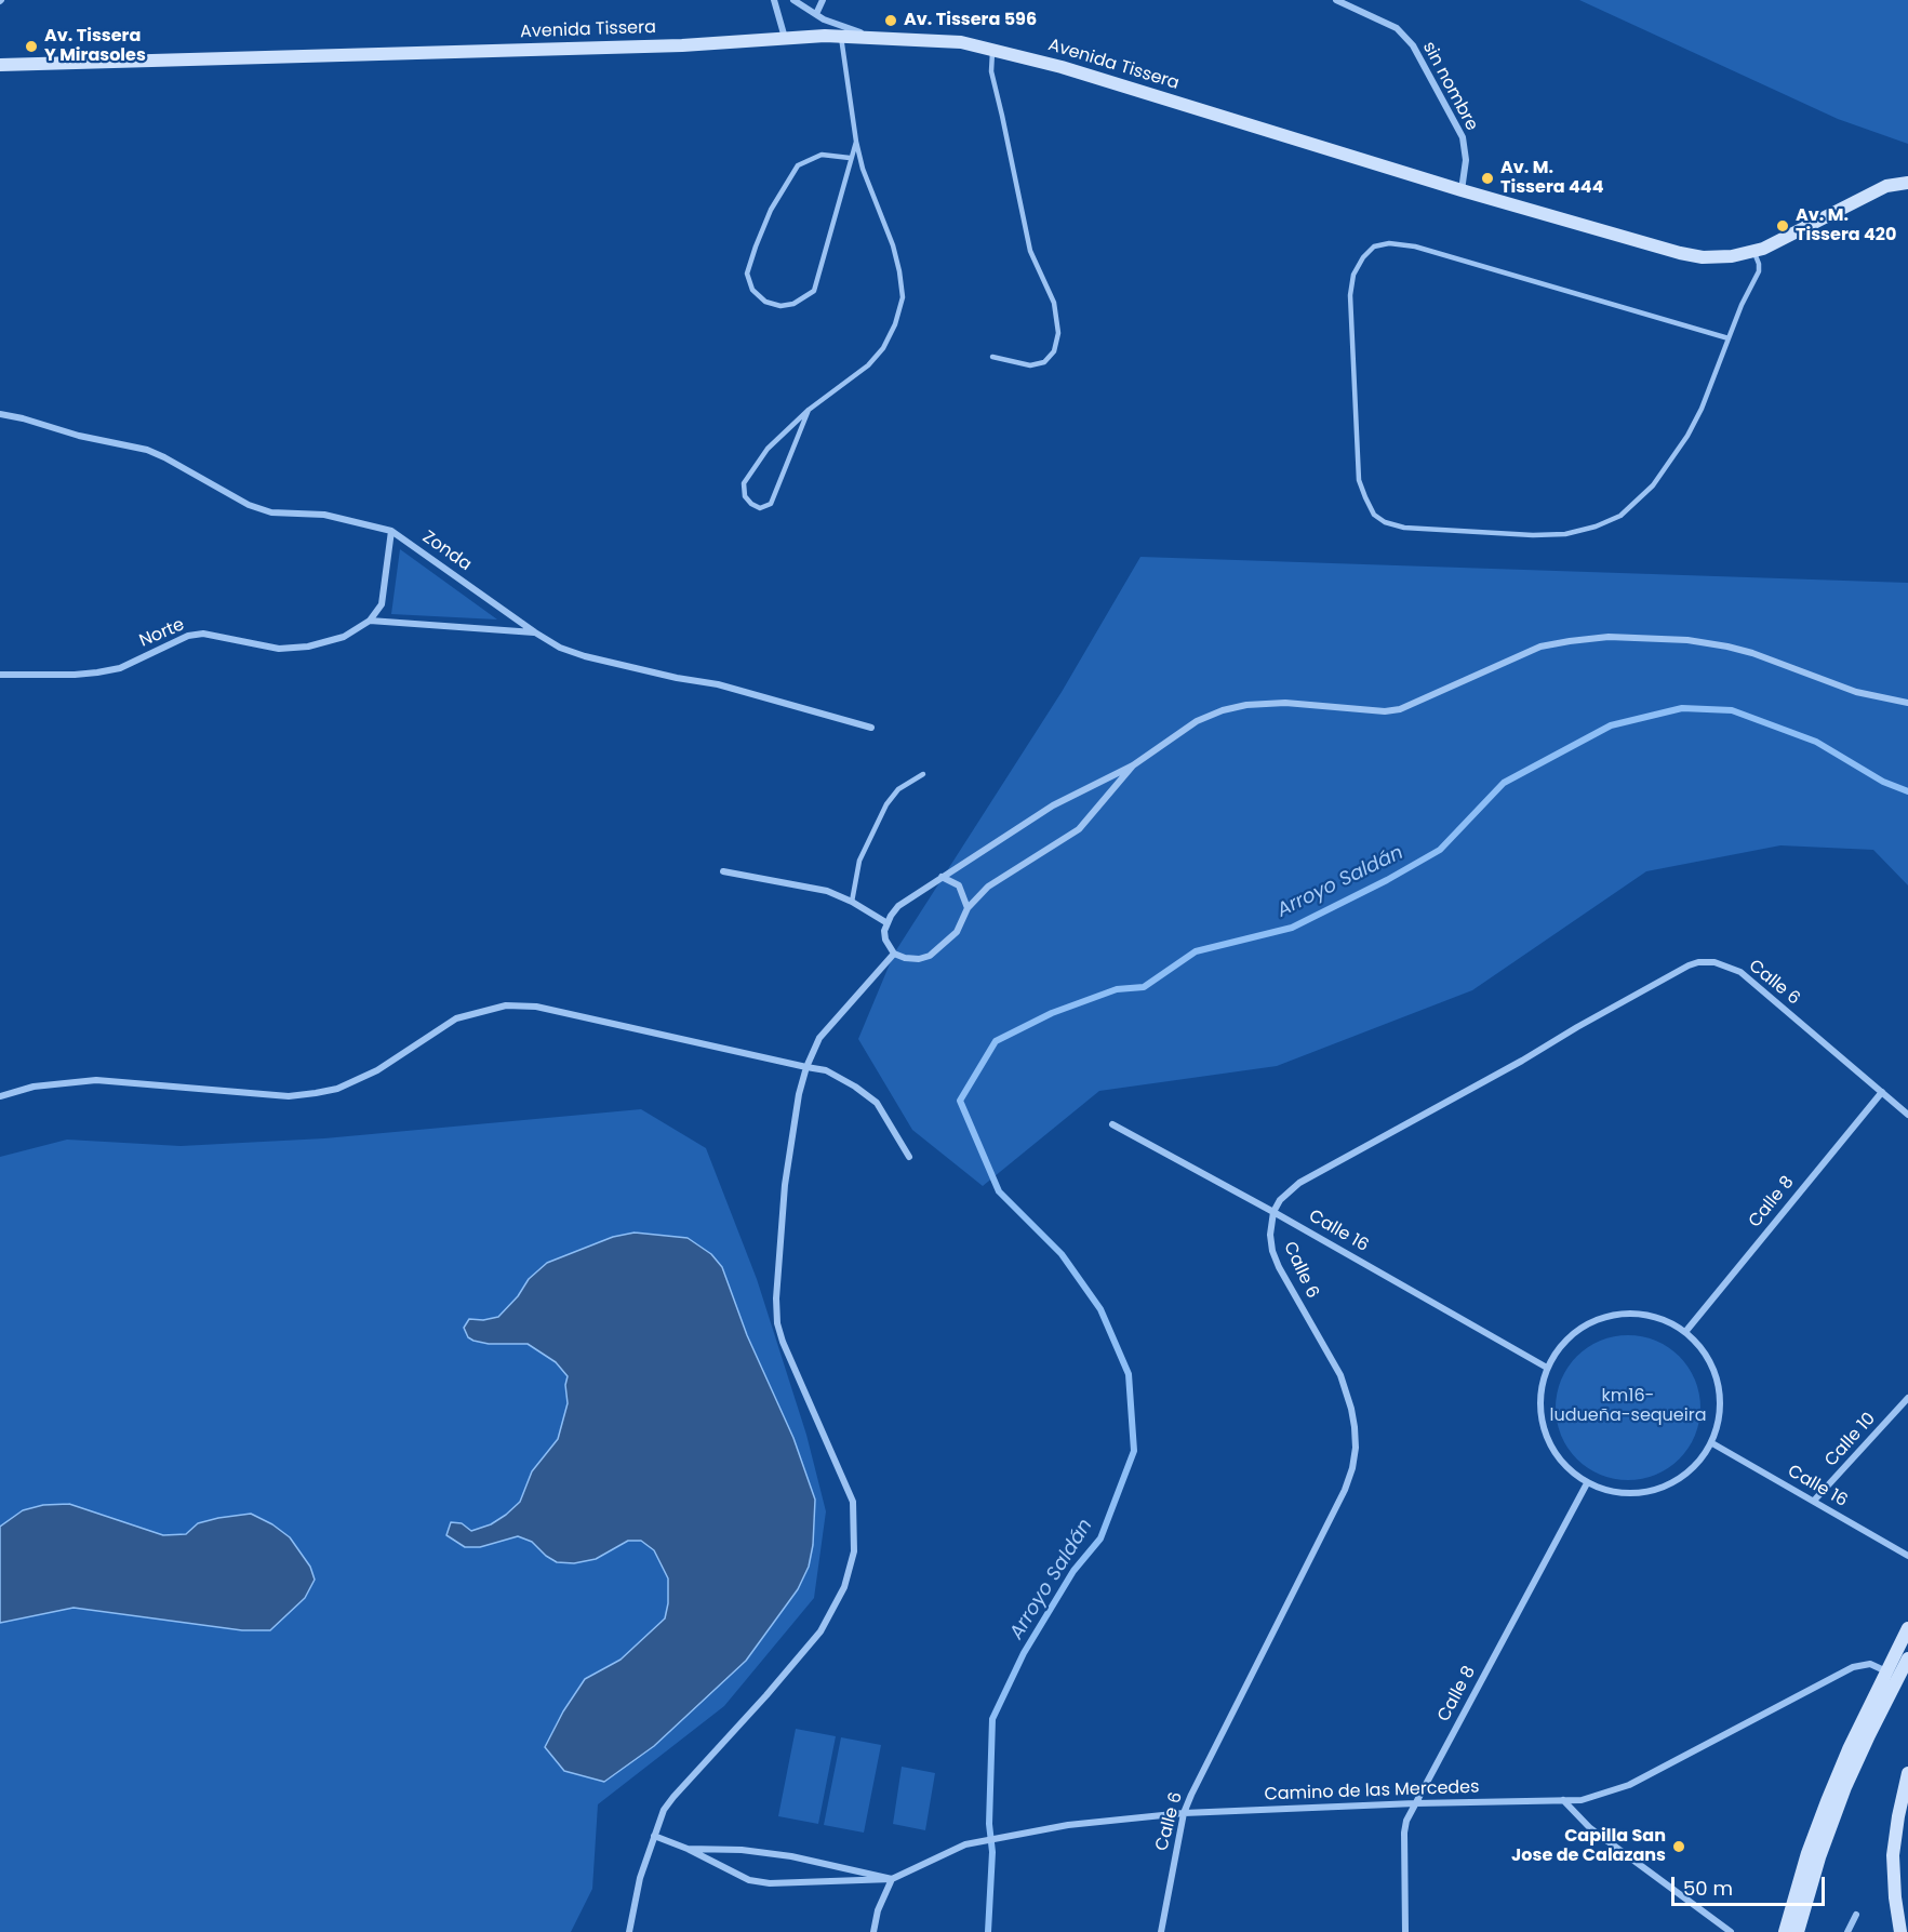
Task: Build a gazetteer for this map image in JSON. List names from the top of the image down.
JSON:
{
  "streets": {
    "main road": ["Avenida Tissera"],
    "street": [
      "sin nombre",
      "Zonda",
      "Norte",
      "Calle 6",
      "Calle 8",
      "Calle 16",
      "Calle 10",
      "Camino de las Mercedes"
    ]
  },
  "crossings": [
    ["Avenida Tissera", "sin nombre"],
    ["Calle 6", "Calle 8"],
    ["Calle 6", "Calle 16"],
    ["Calle 6", "Camino de las Mercedes"],
    ["Calle 8", "Calle 16"],
    ["Calle 8", "Camino de las Mercedes"],
    ["Calle 16", "Calle 10"]
  ],
  "water": ["Arroyo Saldán"],
  "parks": ["km16- ludueña-sequeira"],
  "places": [
    "Av. Tissera 596",
    "Av. Tissera Y Mirasoles",
    "Av. M. Tissera 444",
    "Av. M. Tissera 420",
    "Capilla San Jose de Calazans"
  ],
  "scale_bar": "50 m"
}
